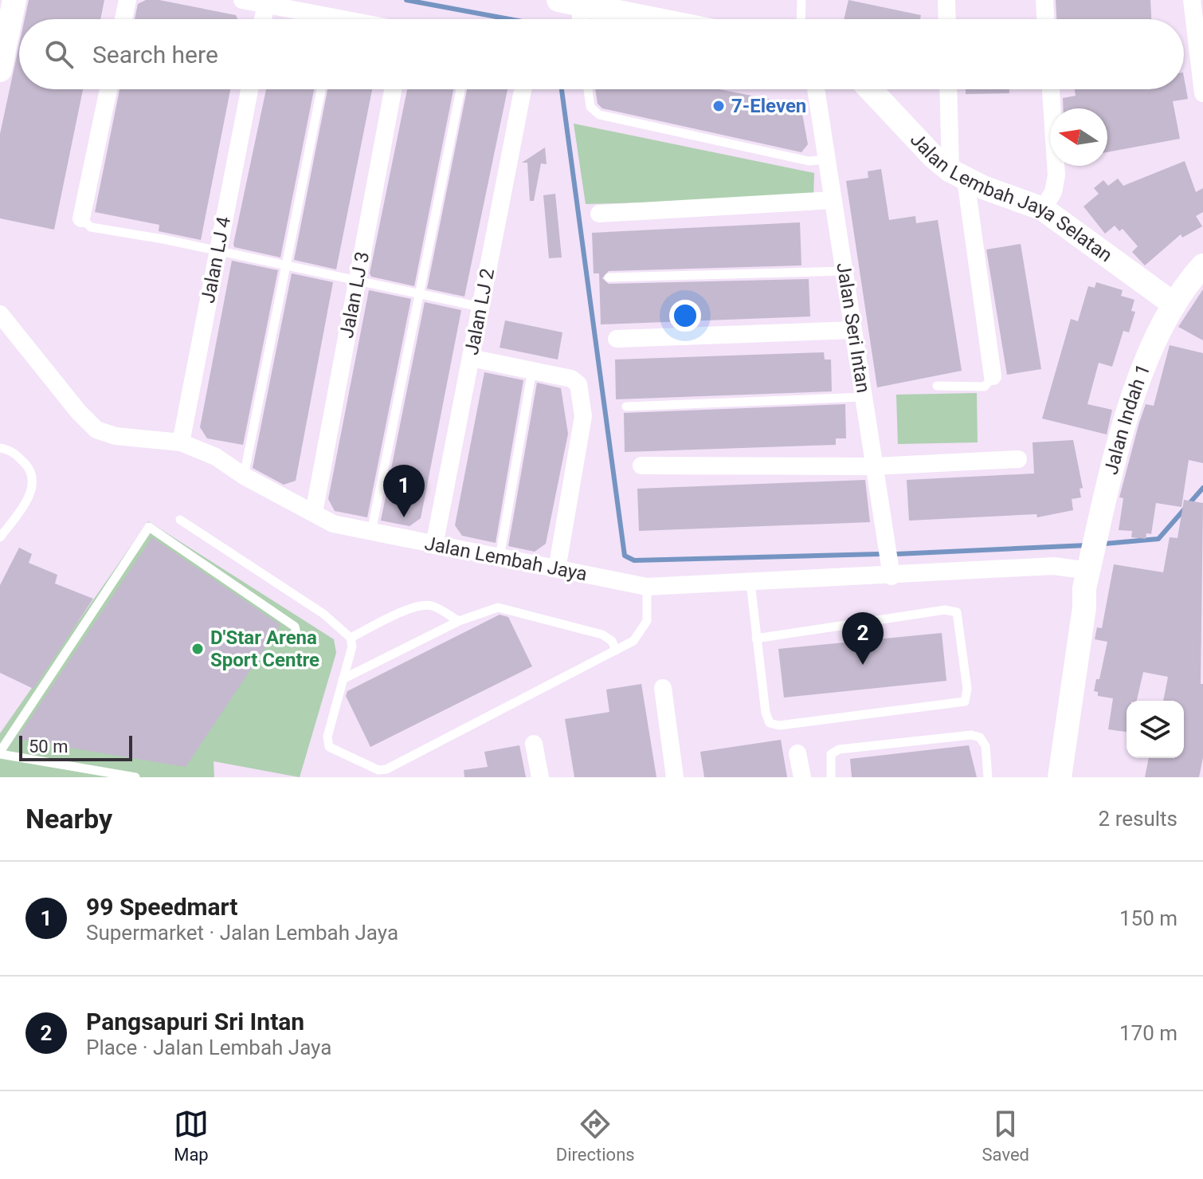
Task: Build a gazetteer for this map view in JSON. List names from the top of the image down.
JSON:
{
  "streets": {
    "street": [
      "Jalan Lembah Jaya Selatan",
      "Jalan LJ 4",
      "Jalan LJ 3",
      "Jalan LJ 2",
      "Jalan Seri Intan",
      "Jalan Indah 1",
      "Jalan Lembah Jaya"
    ]
  },
  "crossings": [
    ["Jalan Lembah Jaya Selatan", "Jalan Indah 1"],
    ["Jalan LJ 4", "Jalan Lembah Jaya"],
    ["Jalan LJ 3", "Jalan Lembah Jaya"],
    ["Jalan LJ 2", "Jalan Lembah Jaya"],
    ["Jalan Seri Intan", "Jalan Lembah Jaya"],
    ["Jalan Indah 1", "Jalan Lembah Jaya"]
  ],
  "places": ["7-Eleven", "D'Star Arena Sport Centre"],
  "scale_bar": "50 m",
  "north": "left",
  "page": {
    "search": "Search here",
    "pins": ["1", "2"],
    "scale": "50 m",
    "heading": ["Nearby", "2 results"],
    "list": [
      {
        "mark": "1",
        "name": "99 Speedmart",
        "note": "Supermarket · Jalan Lembah Jaya",
        "value": "150 m"
      },
      {
        "mark": "2",
        "name": "Pangsapuri Sri Intan",
        "note": "Place · Jalan Lembah Jaya",
        "value": "170 m"
      }
    ],
    "nav": ["Map", "Directions", "Saved"]
  }
}
